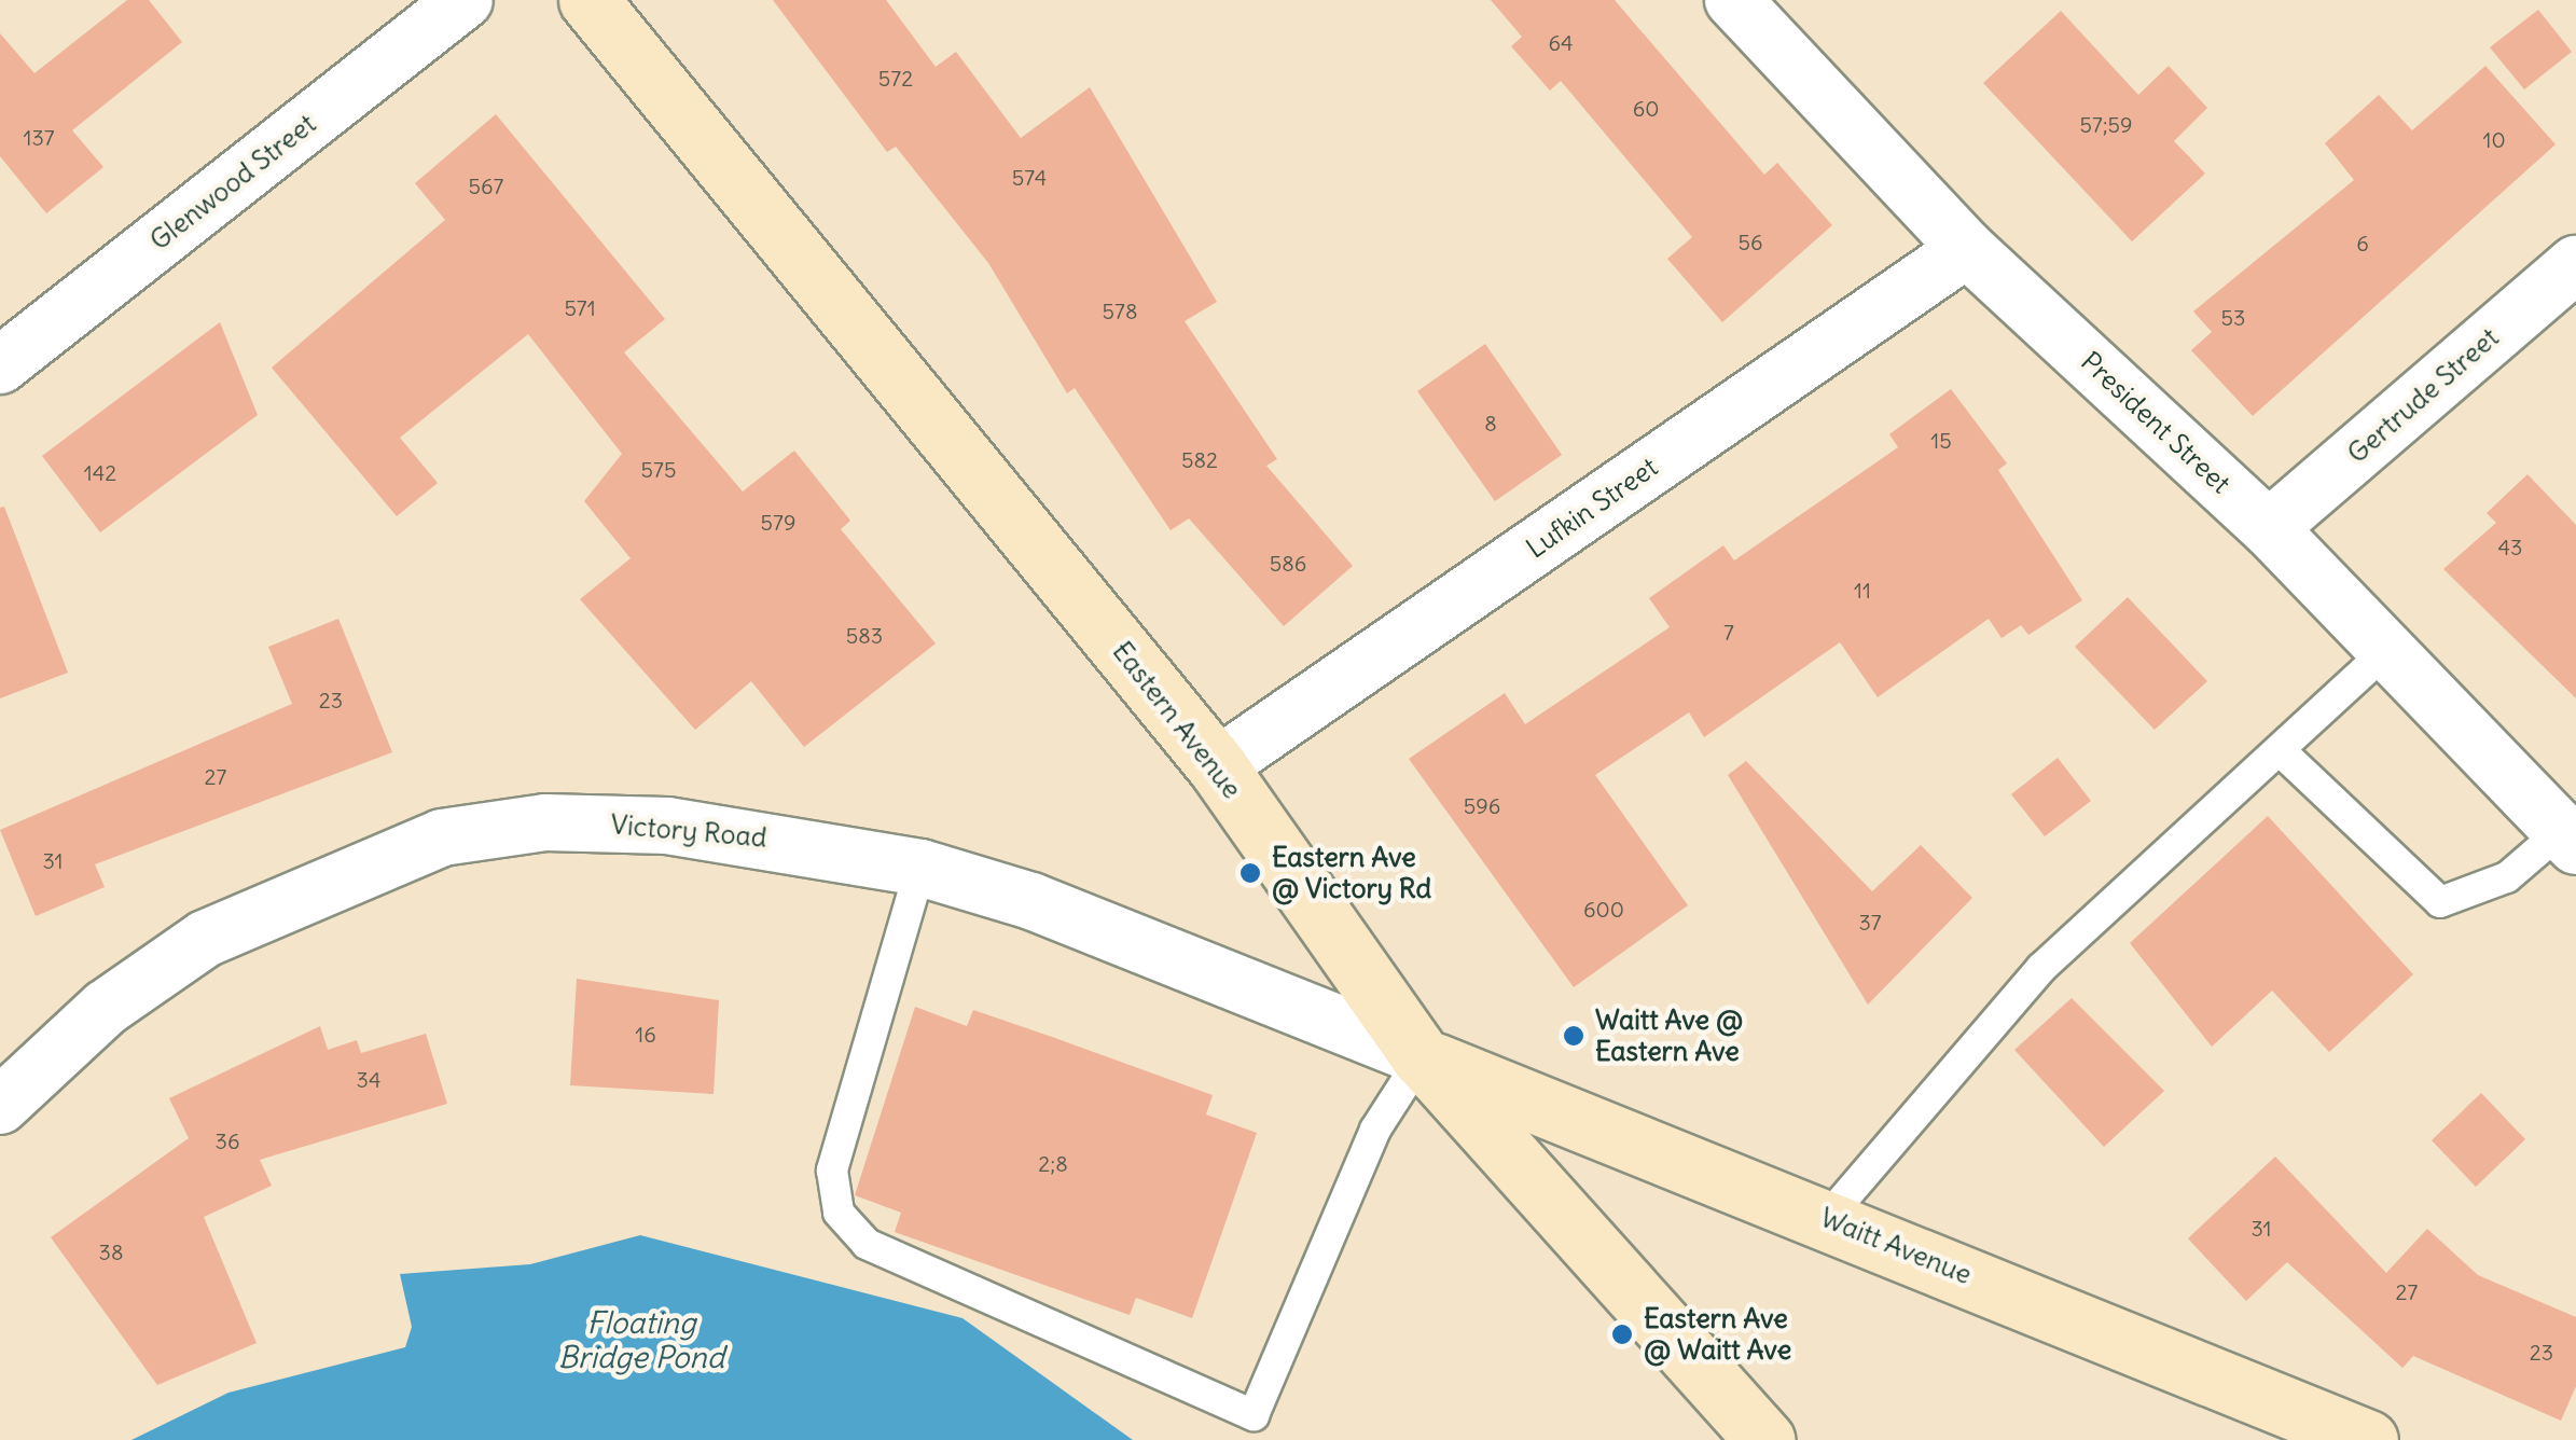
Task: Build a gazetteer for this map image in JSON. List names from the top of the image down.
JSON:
{
  "streets": {
    "main road": ["Eastern Avenue", "Waitt Avenue"],
    "street": [
      "Glenwood Street",
      "Gertrude Street",
      "President Street",
      "Lufkin Street",
      "Victory Road"
    ]
  },
  "crossings": [
    ["Gertrude Street", "President Street"],
    ["President Street", "Lufkin Street"],
    ["Lufkin Street", "Eastern Avenue"],
    ["Eastern Avenue", "Victory Road"],
    ["Eastern Avenue", "Waitt Avenue"],
    ["Victory Road", "Waitt Avenue"]
  ],
  "water": ["Floating Bridge Pond"],
  "places": ["Eastern Ave @ Victory Rd", "Waitt Ave @ Eastern Ave", "Eastern Ave @ Waitt Ave"],
  "house_numbers": [
    "64",
    "572",
    "60",
    "57;59",
    "137",
    "10",
    "574",
    "567",
    "56",
    "6",
    "571",
    "578",
    "53",
    "8",
    "15",
    "582",
    "575",
    "142",
    "579",
    "43",
    "586",
    "11",
    "7",
    "583",
    "23",
    "27",
    "596",
    "31",
    "600",
    "37",
    "16",
    "34",
    "36",
    "2;8",
    "31",
    "38",
    "27",
    "23"
  ]
}
